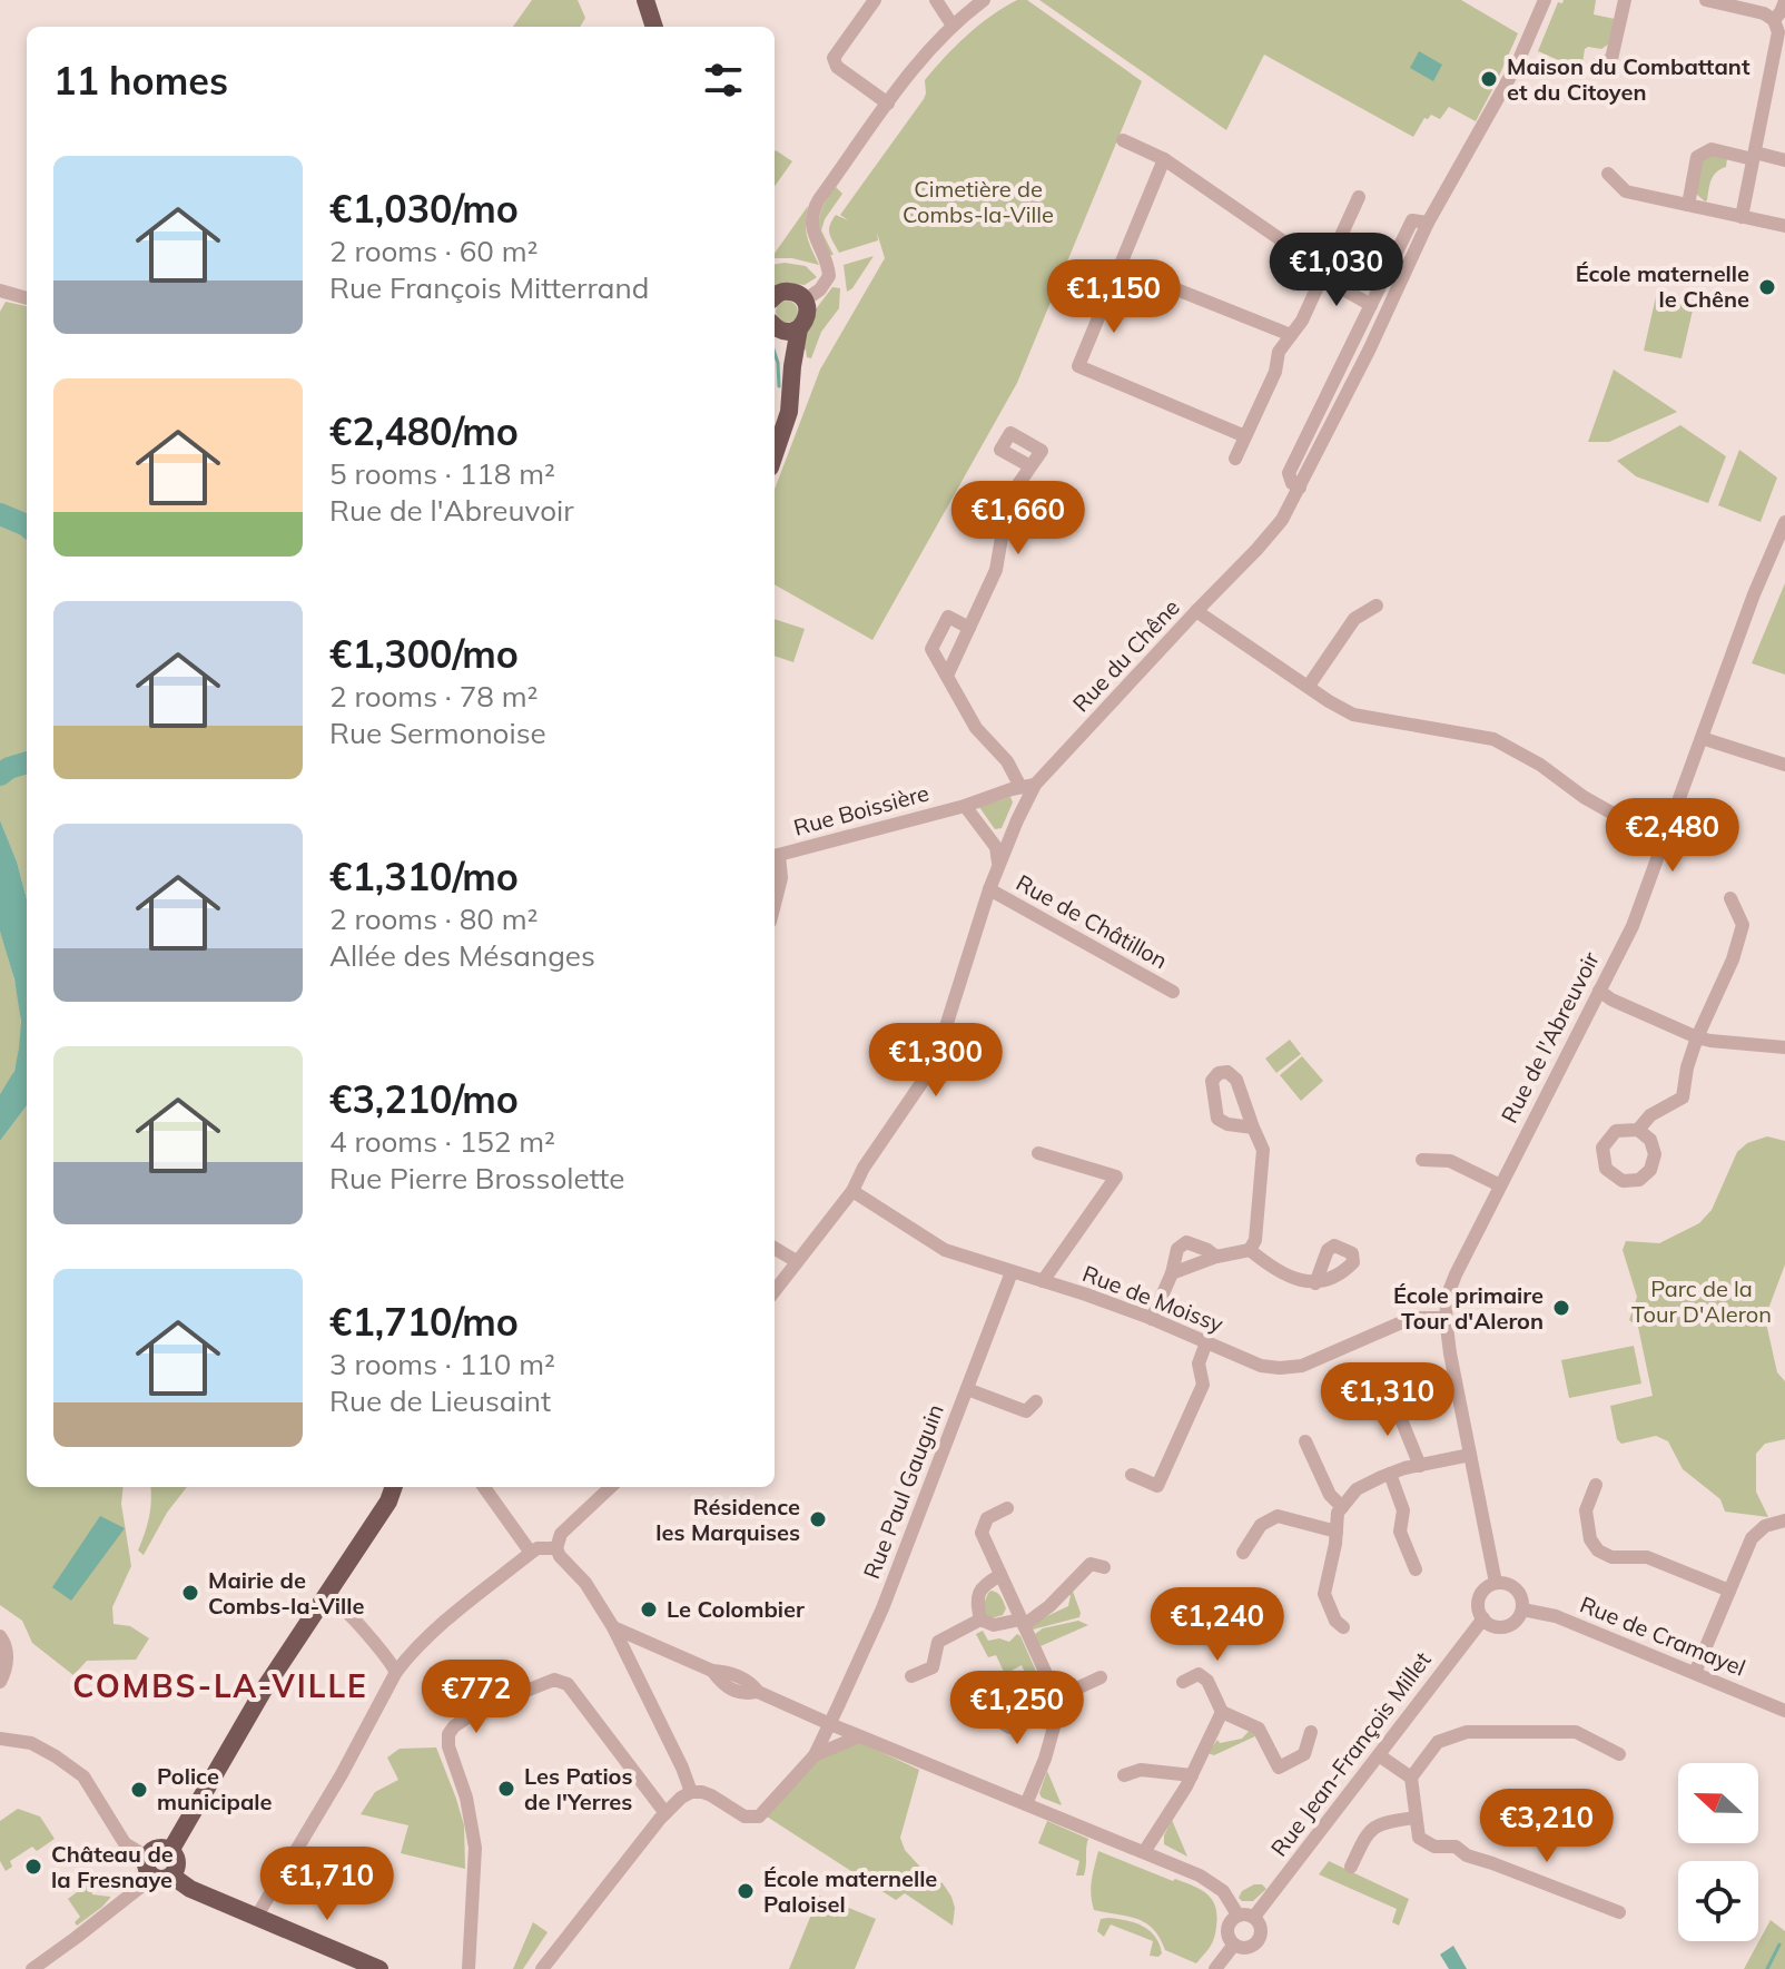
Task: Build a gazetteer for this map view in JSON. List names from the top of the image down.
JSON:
{
  "streets": {
    "street": [
      "Rue du Chêne",
      "Rue Boissière",
      "Rue de Châtillon",
      "Rue de l'Abreuvoir",
      "Rue de Moissy",
      "Rue Paul Gauguin",
      "Rue de Cramayel",
      "Rue Jean-François Millet"
    ]
  },
  "crossings": [
    ["Rue du Chêne", "Rue Boissière"],
    ["Rue du Chêne", "Rue de Châtillon"],
    ["Rue du Chêne", "Rue de Moissy"],
    ["Rue de l'Abreuvoir", "Rue de Moissy"],
    ["Rue de l'Abreuvoir", "Rue de Cramayel"],
    ["Rue de l'Abreuvoir", "Rue Jean-François Millet"],
    ["Rue de Moissy", "Rue Paul Gauguin"],
    ["Rue de Cramayel", "Rue Jean-François Millet"]
  ],
  "districts": ["COMBS-LA-VILLE"],
  "parks": ["Cimetière de Combs-la-Ville", "Parc de la Tour D'Aleron"],
  "places": [
    "Maison du Combattant et du Citoyen",
    "École maternelle le Chêne",
    "École primaire Tour d'Aleron",
    "Résidence les Marquises",
    "Mairie de Combs-la-Ville",
    "Le Colombier",
    "Les Patios de l'Yerres",
    "Police municipale",
    "Château de la Fresnaye",
    "École maternelle Paloisel"
  ],
  "north": "left",
  "page": {
    "heading": "11 homes",
    "list": [
      {
        "name": "€1,030/mo",
        "note": "2 rooms · 60 m² · Rue François Mitterrand"
      },
      {
        "name": "€2,480/mo",
        "note": "5 rooms · 118 m² · Rue de l'Abreuvoir"
      },
      {
        "name": "€1,300/mo",
        "note": "2 rooms · 78 m² · Rue Sermonoise"
      },
      {
        "name": "€1,310/mo",
        "note": "2 rooms · 80 m² · Allée des Mésanges"
      },
      {
        "name": "€3,210/mo",
        "note": "4 rooms · 152 m² · Rue Pierre Brossolette"
      },
      {
        "name": "€1,710/mo",
        "note": "3 rooms · 110 m² · Rue de Lieusaint"
      }
    ],
    "price": [
      "€1,030",
      "€1,150",
      "€1,660",
      "€2,480",
      "€1,300",
      "€1,310",
      "€1,240",
      "€772",
      "€1,250",
      "€3,210",
      "€1,710"
    ]
  }
}
